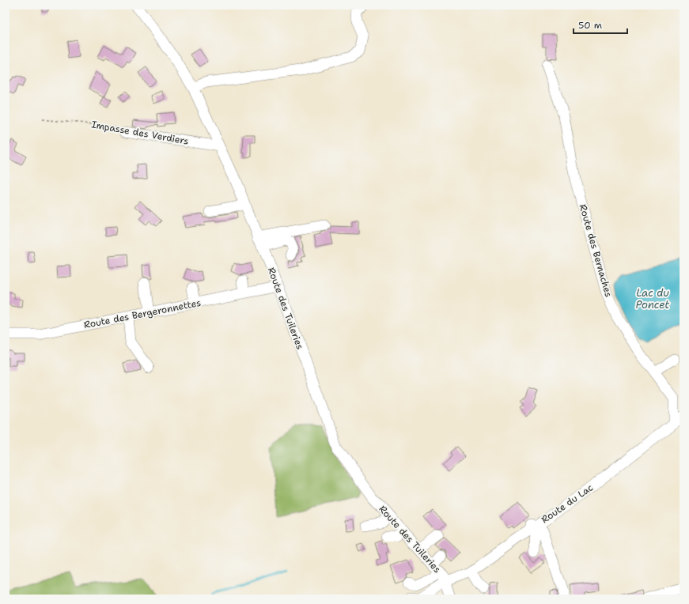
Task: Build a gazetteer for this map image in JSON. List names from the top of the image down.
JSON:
{
  "streets": {
    "street": [
      "Impasse des Verdiers",
      "Route des Bernaches",
      "Route des Tuileries",
      "Route des Bergeronnettes",
      "Route du Lac"
    ]
  },
  "crossings": [
    ["Impasse des Verdiers", "Route des Tuileries"],
    ["Route des Tuileries", "Route des Bergeronnettes"],
    ["Route des Tuileries", "Route du Lac"]
  ],
  "water": ["Lac du Poncet"],
  "scale_bar": "50 m"
}
